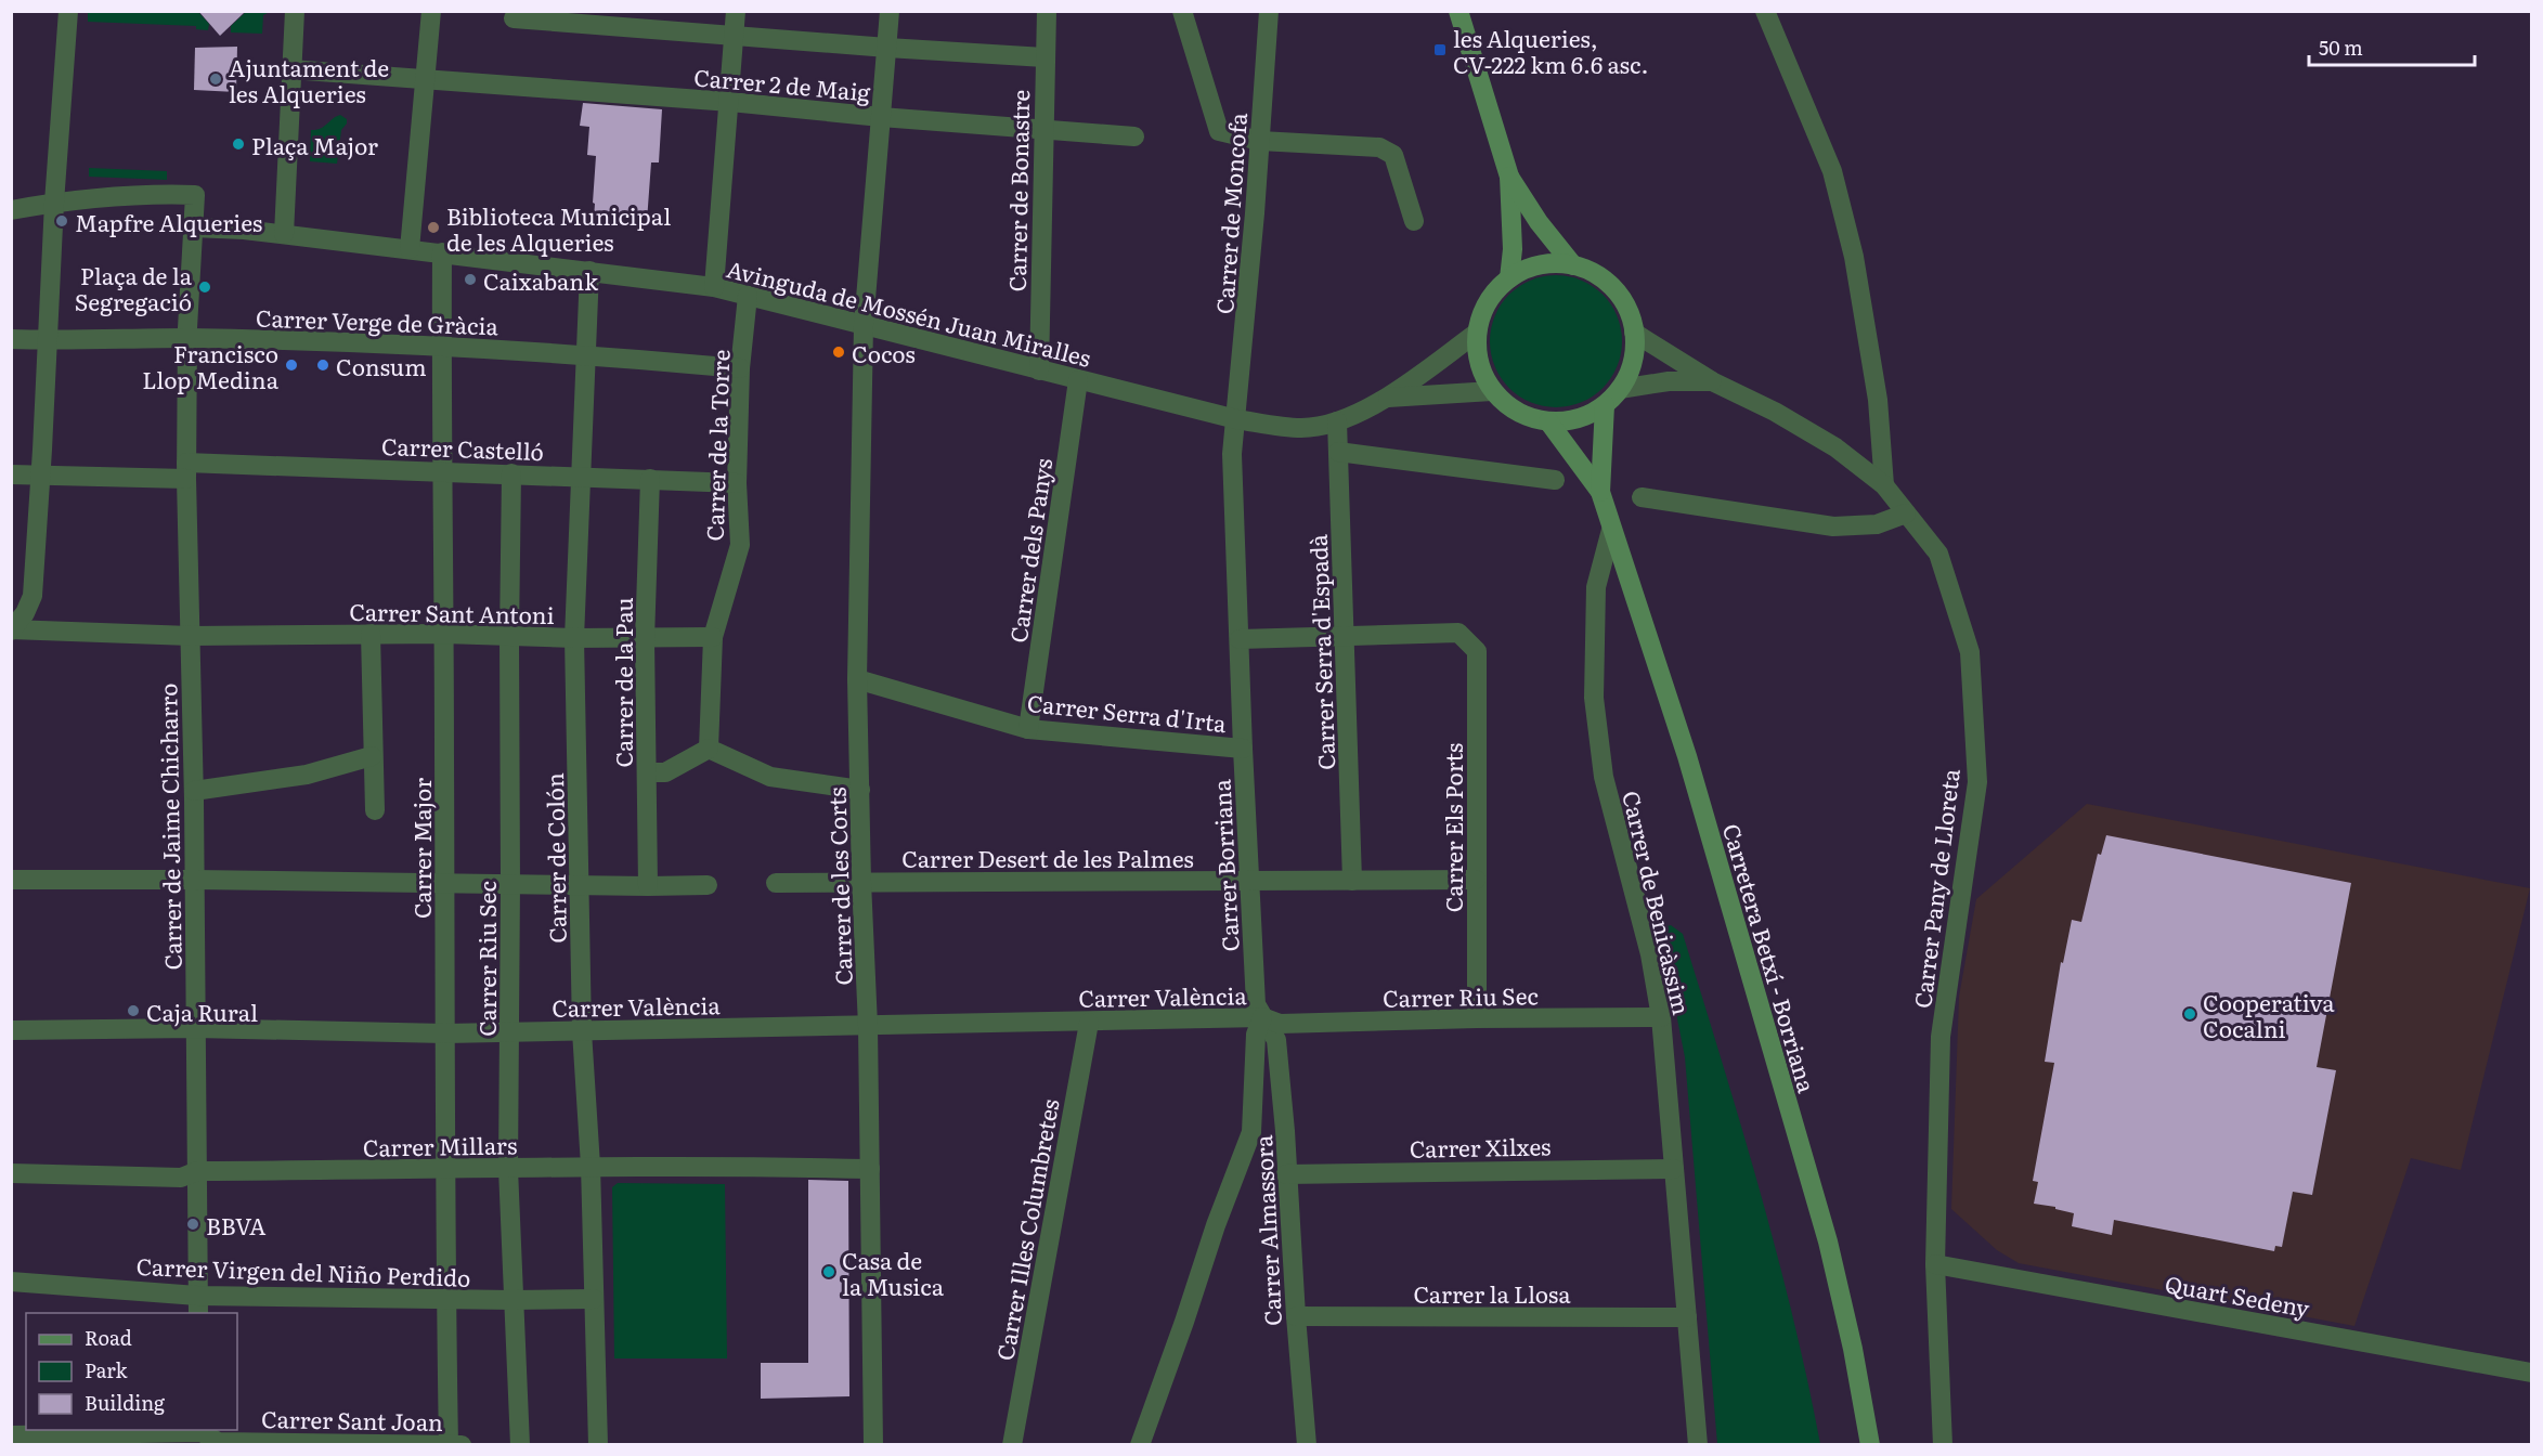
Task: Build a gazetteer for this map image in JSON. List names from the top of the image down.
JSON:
{
  "streets": {
    "main road": ["Carretera Betxí - Borriana"],
    "street": [
      "Carrer 2 de Maig",
      "Carrer de Bonastre",
      "Carrer de Moncofa",
      "Avinguda de Mossén Juan Miralles",
      "Carrer Verge de Gràcia",
      "Carrer de la Torre",
      "Carrer Castelló",
      "Carrer dels Panys",
      "Carrer Sant Antoni",
      "Carrer Serra d'Espadà",
      "Carrer de la Pau",
      "Carrer Serra d'Irta",
      "Carrer de Jaime Chicharro",
      "Carrer Els Ports",
      "Carrer Major",
      "Carrer Desert de les Palmes",
      "Carrer de Colón",
      "Carrer Borriana",
      "Carrer de les Corts",
      "Carrer Pany de Lloreta",
      "Carrer de Benicàssim",
      "Carrer Riu Sec",
      "Carrer València",
      "Carrer Millars",
      "Carrer Xilxes",
      "Carrer Illes Columbretes",
      "Carrer Almassora",
      "Carrer Virgen del Niño Perdido",
      "Carrer la Llosa",
      "Quart Sedeny",
      "Carrer Sant Joan"
    ]
  },
  "crossings": [
    ["Carrer 2 de Maig", "Carrer de Bonastre"],
    ["Carrer 2 de Maig", "Carrer de les Corts"],
    ["Carrer de Bonastre", "Avinguda de Mossén Juan Miralles"],
    ["Carrer de Moncofa", "Avinguda de Mossén Juan Miralles"],
    ["Carrer de Moncofa", "Carrer Borriana"],
    ["Avinguda de Mossén Juan Miralles", "Carrer de la Torre"],
    ["Avinguda de Mossén Juan Miralles", "Carrer dels Panys"],
    ["Avinguda de Mossén Juan Miralles", "Carrer Serra d'Espadà"],
    ["Avinguda de Mossén Juan Miralles", "Carrer Major"],
    ["Avinguda de Mossén Juan Miralles", "Carrer de Colón"],
    ["Avinguda de Mossén Juan Miralles", "Carrer Borriana"],
    ["Avinguda de Mossén Juan Miralles", "Carrer de les Corts"],
    ["Avinguda de Mossén Juan Miralles", "Carrer Pany de Lloreta"],
    ["Avinguda de Mossén Juan Miralles", "Carretera Betxí - Borriana"],
    ["Carrer Verge de Gràcia", "Carrer de la Torre"],
    ["Carrer Verge de Gràcia", "Carrer de Jaime Chicharro"],
    ["Carrer Verge de Gràcia", "Carrer Major"],
    ["Carrer Verge de Gràcia", "Carrer de Colón"],
    ["Carrer de la Torre", "Carrer Castelló"],
    ["Carrer de la Torre", "Carrer Sant Antoni"],
    ["Carrer Castelló", "Carrer de la Pau"],
    ["Carrer Castelló", "Carrer de Jaime Chicharro"],
    ["Carrer Castelló", "Carrer Major"],
    ["Carrer Castelló", "Carrer de Colón"],
    ["Carrer Castelló", "Carrer Riu Sec"],
    ["Carrer dels Panys", "Carrer Serra d'Irta"],
    ["Carrer Sant Antoni", "Carrer de la Pau"],
    ["Carrer Sant Antoni", "Carrer de Jaime Chicharro"],
    ["Carrer Sant Antoni", "Carrer Major"],
    ["Carrer Sant Antoni", "Carrer de Colón"],
    ["Carrer Sant Antoni", "Carrer Riu Sec"],
    ["Carrer Serra d'Espadà", "Carrer Els Ports"],
    ["Carrer Serra d'Espadà", "Carrer Desert de les Palmes"],
    ["Carrer Serra d'Irta", "Carrer Borriana"],
    ["Carrer Serra d'Irta", "Carrer de les Corts"],
    ["Carrer de Jaime Chicharro", "Carrer València"],
    ["Carrer de Jaime Chicharro", "Carrer Millars"],
    ["Carrer de Jaime Chicharro", "Carrer Virgen del Niño Perdido"],
    ["Carrer Els Ports", "Carrer Desert de les Palmes"],
    ["Carrer Els Ports", "Carrer Riu Sec"],
    ["Carrer Major", "Carrer València"],
    ["Carrer Major", "Carrer Millars"],
    ["Carrer Major", "Carrer Virgen del Niño Perdido"],
    ["Carrer Major", "Carrer Sant Joan"],
    ["Carrer Desert de les Palmes", "Carrer Borriana"],
    ["Carrer Desert de les Palmes", "Carrer de les Corts"],
    ["Carrer de Colón", "Carrer València"],
    ["Carrer de Colón", "Carrer Millars"],
    ["Carrer de Colón", "Carrer Virgen del Niño Perdido"],
    ["Carrer Borriana", "Carrer Riu Sec"],
    ["Carrer Borriana", "Carrer València"],
    ["Carrer Borriana", "Carrer Almassora"],
    ["Carrer de les Corts", "Carrer València"],
    ["Carrer de les Corts", "Carrer Millars"],
    ["Carrer Pany de Lloreta", "Carretera Betxí - Borriana"],
    ["Carrer Pany de Lloreta", "Quart Sedeny"],
    ["Carrer de Benicàssim", "Carretera Betxí - Borriana"],
    ["Carrer de Benicàssim", "Carrer Riu Sec"],
    ["Carrer de Benicàssim", "Carrer Xilxes"],
    ["Carrer de Benicàssim", "Carrer la Llosa"],
    ["Carrer Riu Sec", "Carrer València"],
    ["Carrer Riu Sec", "Carrer Millars"],
    ["Carrer Riu Sec", "Carrer Almassora"],
    ["Carrer Riu Sec", "Carrer Virgen del Niño Perdido"],
    ["Carrer València", "Carrer Illes Columbretes"],
    ["Carrer València", "Carrer Almassora"],
    ["Carrer Xilxes", "Carrer Almassora"],
    ["Carrer Almassora", "Carrer la Llosa"]
  ],
  "places": {
    "transit": ["les Alqueries, CV-222 km 6.6 asc."],
    "other": [
      "Ajuntament de les Alqueries",
      "Plaça Major",
      "Mapfre Alqueries",
      "Biblioteca Municipal de les Alqueries",
      "Caixabank",
      "Plaça de la Segregació",
      "Cocos",
      "Francisco Llop Medina",
      "Consum",
      "Caja Rural",
      "Cooperativa Cocalni",
      "BBVA",
      "Casa de la Musica"
    ]
  },
  "legend": ["Road", "Park", "Building"],
  "scale_bar": "50 m"
}
